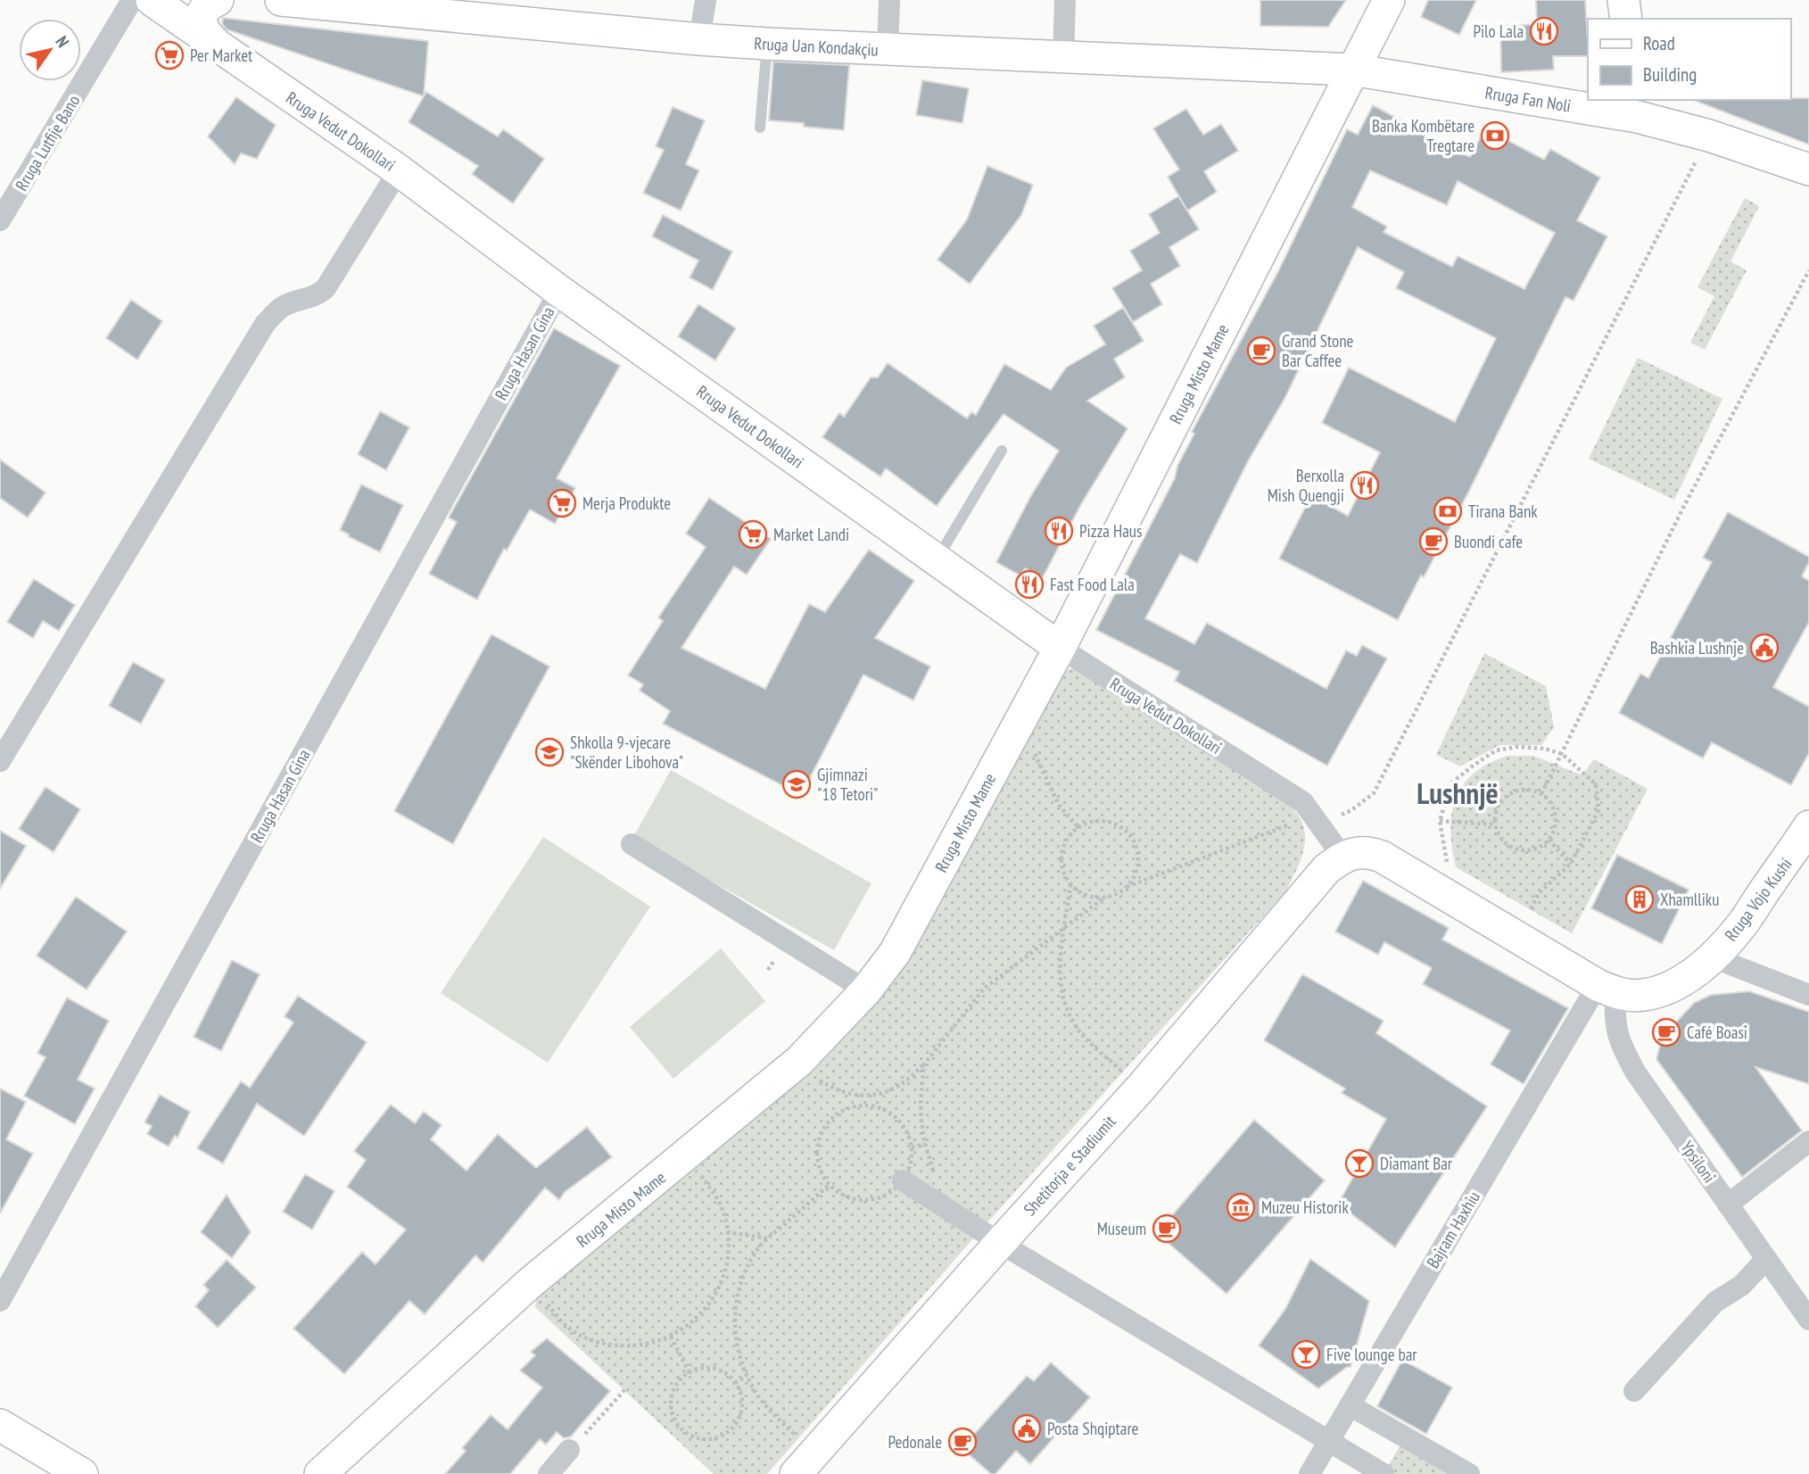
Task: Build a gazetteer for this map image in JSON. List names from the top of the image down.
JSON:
{
  "streets": {
    "main road": [
      "Rruga Uan Kondakçiu",
      "Rruga Fan Noli",
      "Rruga Vedut Dokollari",
      "Rruga Misto Mame",
      "Rruga Vojo Kushi",
      "Shetitorja e Stadiumit"
    ],
    "street": [
      "Rruga Lutfije Bano",
      "Rruga Hasan Gina",
      "Ypsiloni",
      "Bajram Haxhiu"
    ]
  },
  "crossings": [
    ["Rruga Uan Kondakçiu", "Rruga Fan Noli"],
    ["Rruga Uan Kondakçiu", "Rruga Misto Mame"],
    ["Rruga Fan Noli", "Rruga Misto Mame"],
    ["Rruga Vedut Dokollari", "Rruga Hasan Gina"],
    ["Rruga Vedut Dokollari", "Rruga Misto Mame"],
    ["Rruga Vedut Dokollari", "Shetitorja e Stadiumit"],
    ["Rruga Vojo Kushi", "Ypsiloni"],
    ["Rruga Vojo Kushi", "Bajram Haxhiu"],
    ["Ypsiloni", "Bajram Haxhiu"]
  ],
  "districts": ["Lushnjë"],
  "places": {
    "restaurant": [
      "Pilo Lala",
      "Berxolla Mish Quengji",
      "Pizza Haus",
      "Fast Food Lala"
    ],
    "supermarket": ["Per Market", "Merja Produkte", "Market Landi"],
    "bank": ["Banka Kombëtare Tregtare", "Tirana Bank"],
    "cafe": [
      "Grand Stone Bar Caffee",
      "Buondi cafe",
      "Café Boasi",
      "Museum",
      "Pedonale"
    ],
    "public building": ["Bashkia Lushnje", "Posta Shqiptare"],
    "school or university": ["Shkolla 9-vjecare \"Skënder Libohova\"", "Gjimnazi \"18 Tetori\""],
    "building": ["Xhamlliku"],
    "bar": ["Diamant Bar", "Five lounge bar"],
    "museum": ["Muzeu Historik"]
  },
  "legend": ["Road", "Building"],
  "north": "top right"
}
